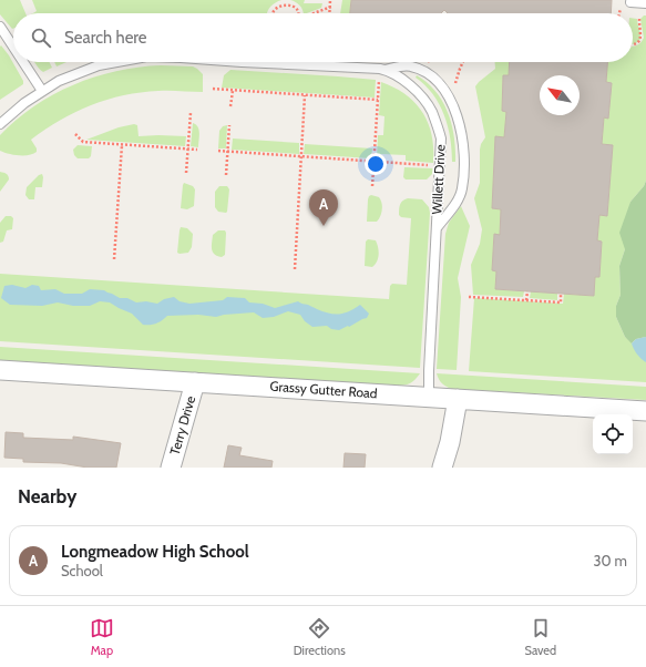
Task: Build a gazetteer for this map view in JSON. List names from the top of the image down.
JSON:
{
  "streets": {
    "street": ["Grassy Gutter Road", "Terry Drive"],
    "lane": ["Willett Drive"]
  },
  "crossings": [
    ["Willett Drive", "Grassy Gutter Road"],
    ["Grassy Gutter Road", "Terry Drive"]
  ],
  "north": "top left",
  "page": {
    "search": "Search here",
    "pins": "A",
    "heading": "Nearby",
    "list": [
      {
        "mark": "A",
        "name": "Longmeadow High School",
        "note": "School",
        "value": "30 m"
      }
    ],
    "nav": ["Map", "Directions", "Saved"]
  }
}
